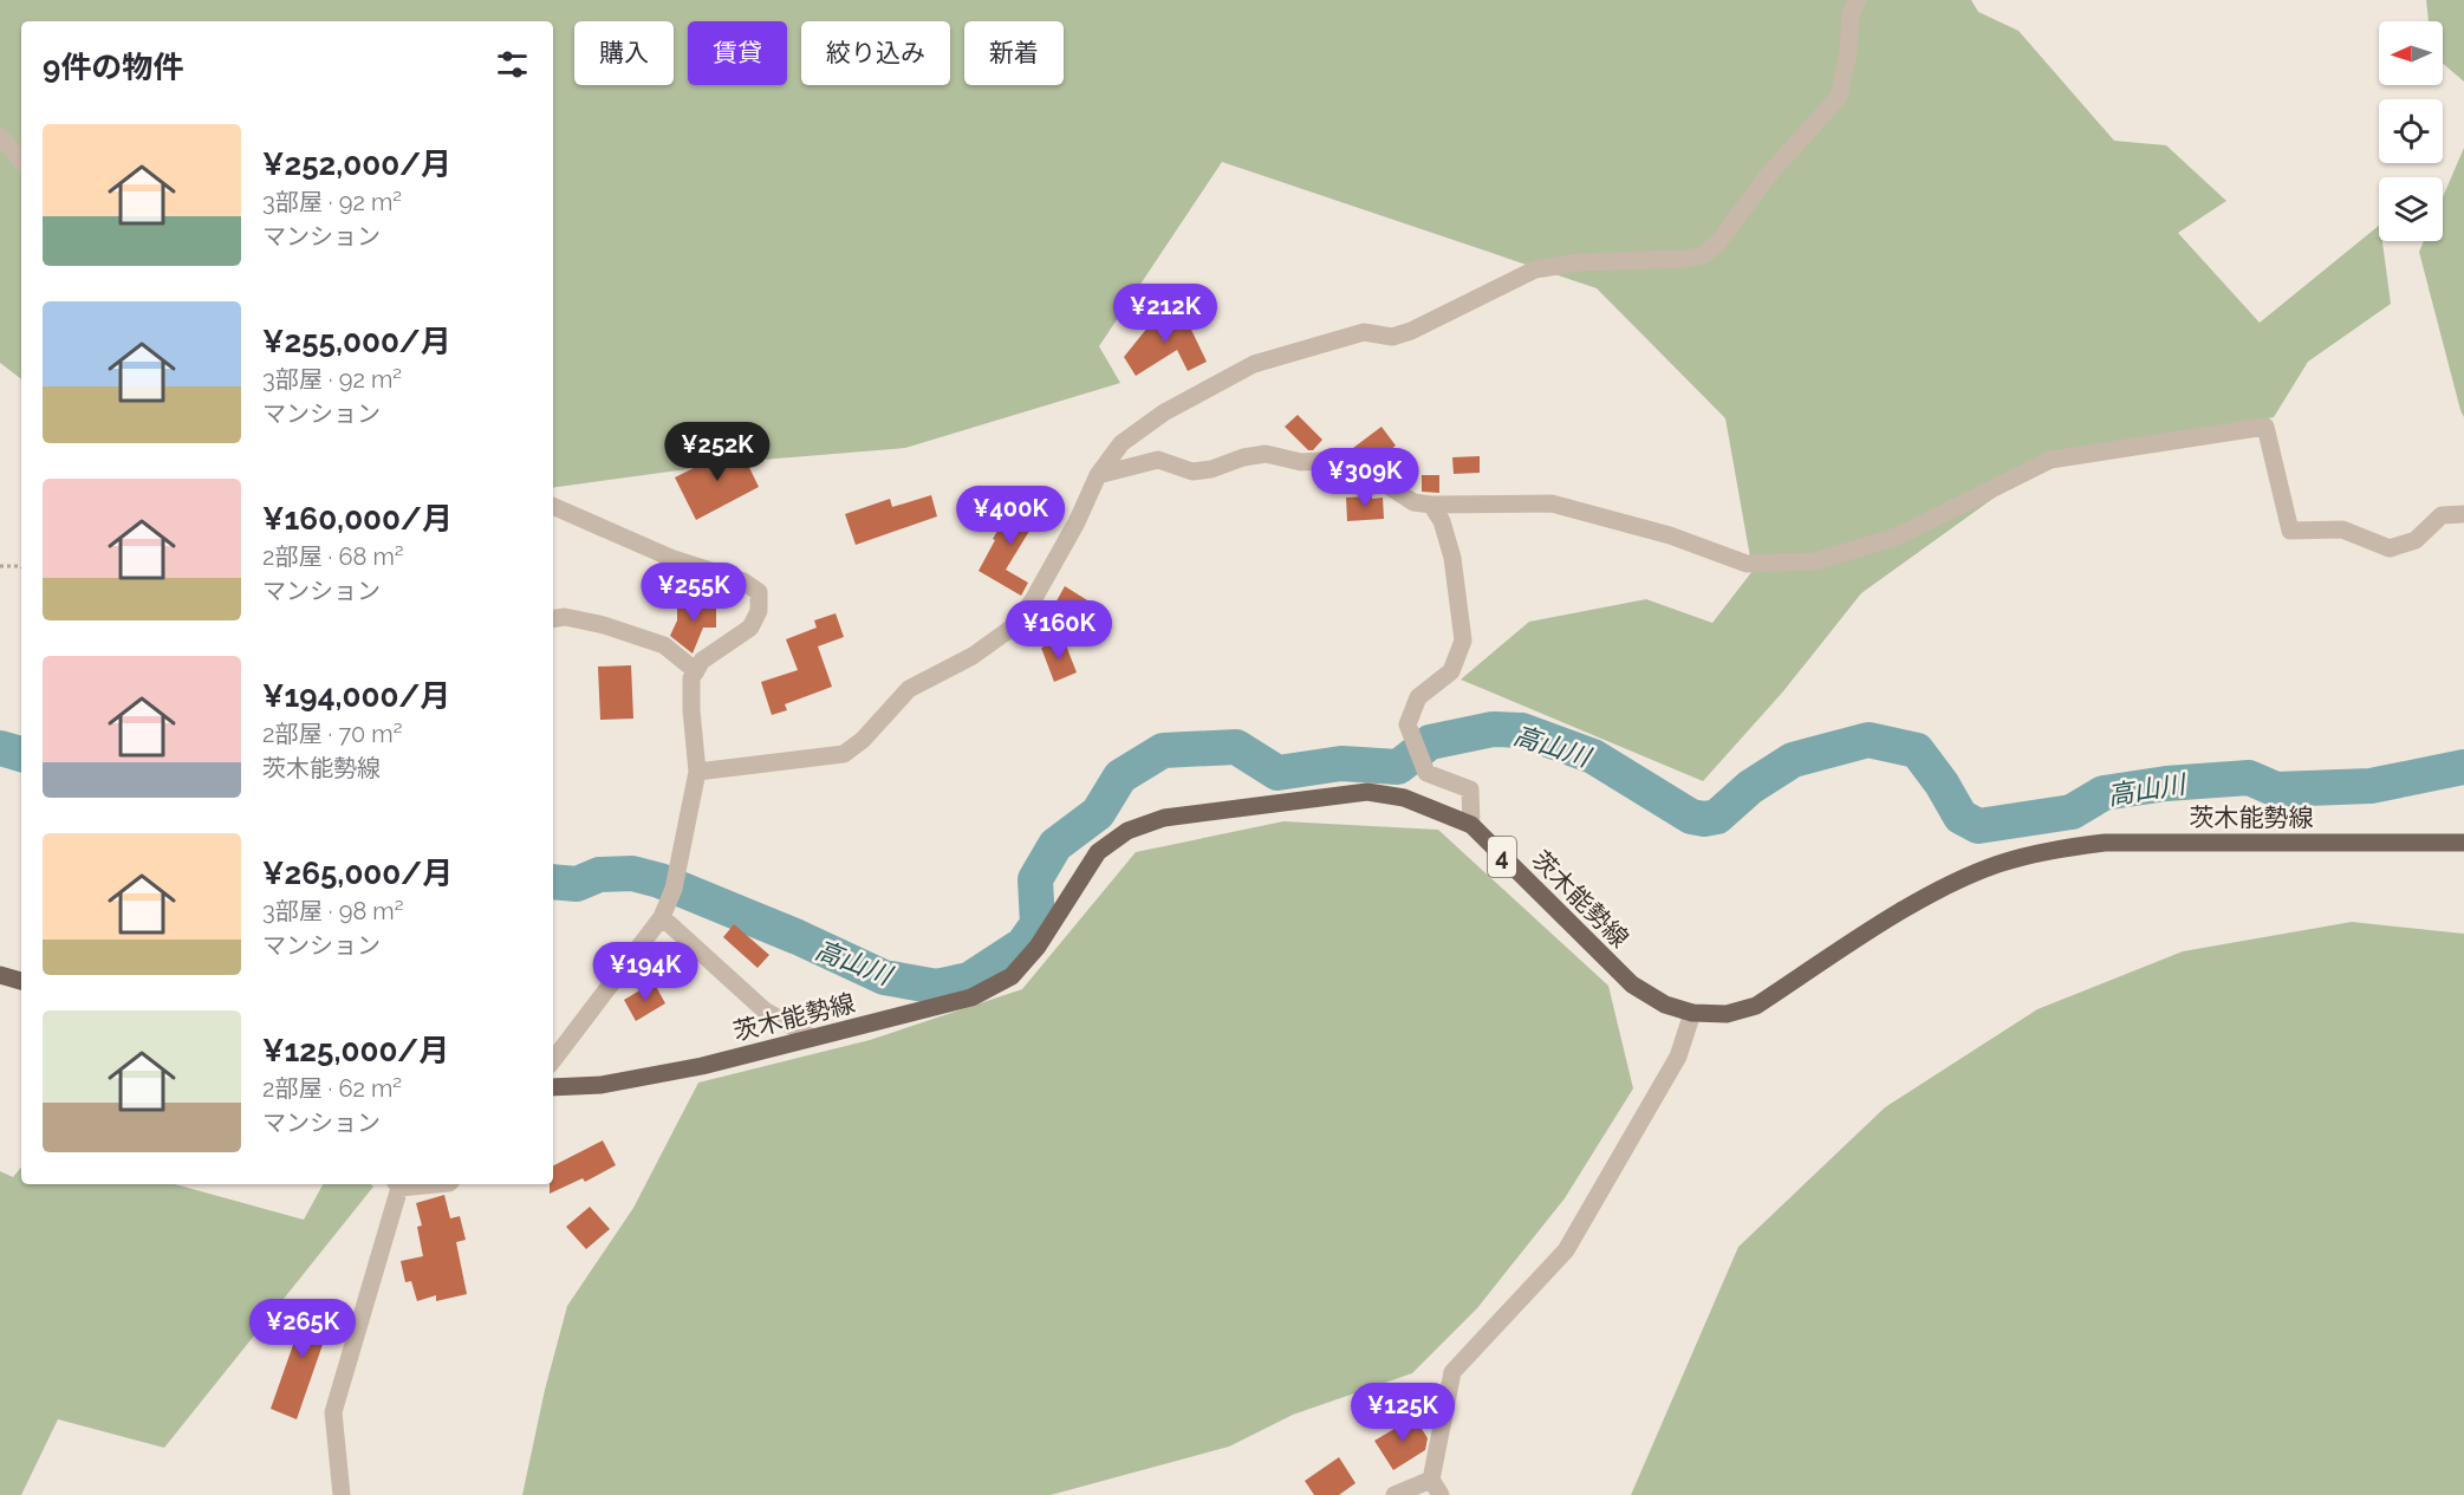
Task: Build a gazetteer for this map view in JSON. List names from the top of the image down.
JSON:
{
  "streets": {
    "main road": ["茨木能勢線", "4"]
  },
  "water": ["高山川"],
  "north": "left",
  "page": {
    "chip": [
      "購入",
      "賃貸",
      "絞り込み",
      "新着"
    ],
    "heading": "9件の物件",
    "list": [
      {
        "name": "¥252,000/月",
        "note": "3部屋 · 92 m² · マンション"
      },
      {
        "name": "¥255,000/月",
        "note": "3部屋 · 92 m² · マンション"
      },
      {
        "name": "¥160,000/月",
        "note": "2部屋 · 68 m² · マンション"
      },
      {
        "name": "¥194,000/月",
        "note": "2部屋 · 70 m² · 茨木能勢線"
      },
      {
        "name": "¥265,000/月",
        "note": "3部屋 · 98 m² · マンション"
      },
      {
        "name": "¥125,000/月",
        "note": "2部屋 · 62 m² · マンション"
      }
    ],
    "price": [
      "¥212K",
      "¥252K",
      "¥309K",
      "¥400K",
      "¥255K",
      "¥160K",
      "¥194K",
      "¥265K",
      "¥125K"
    ]
  }
}
